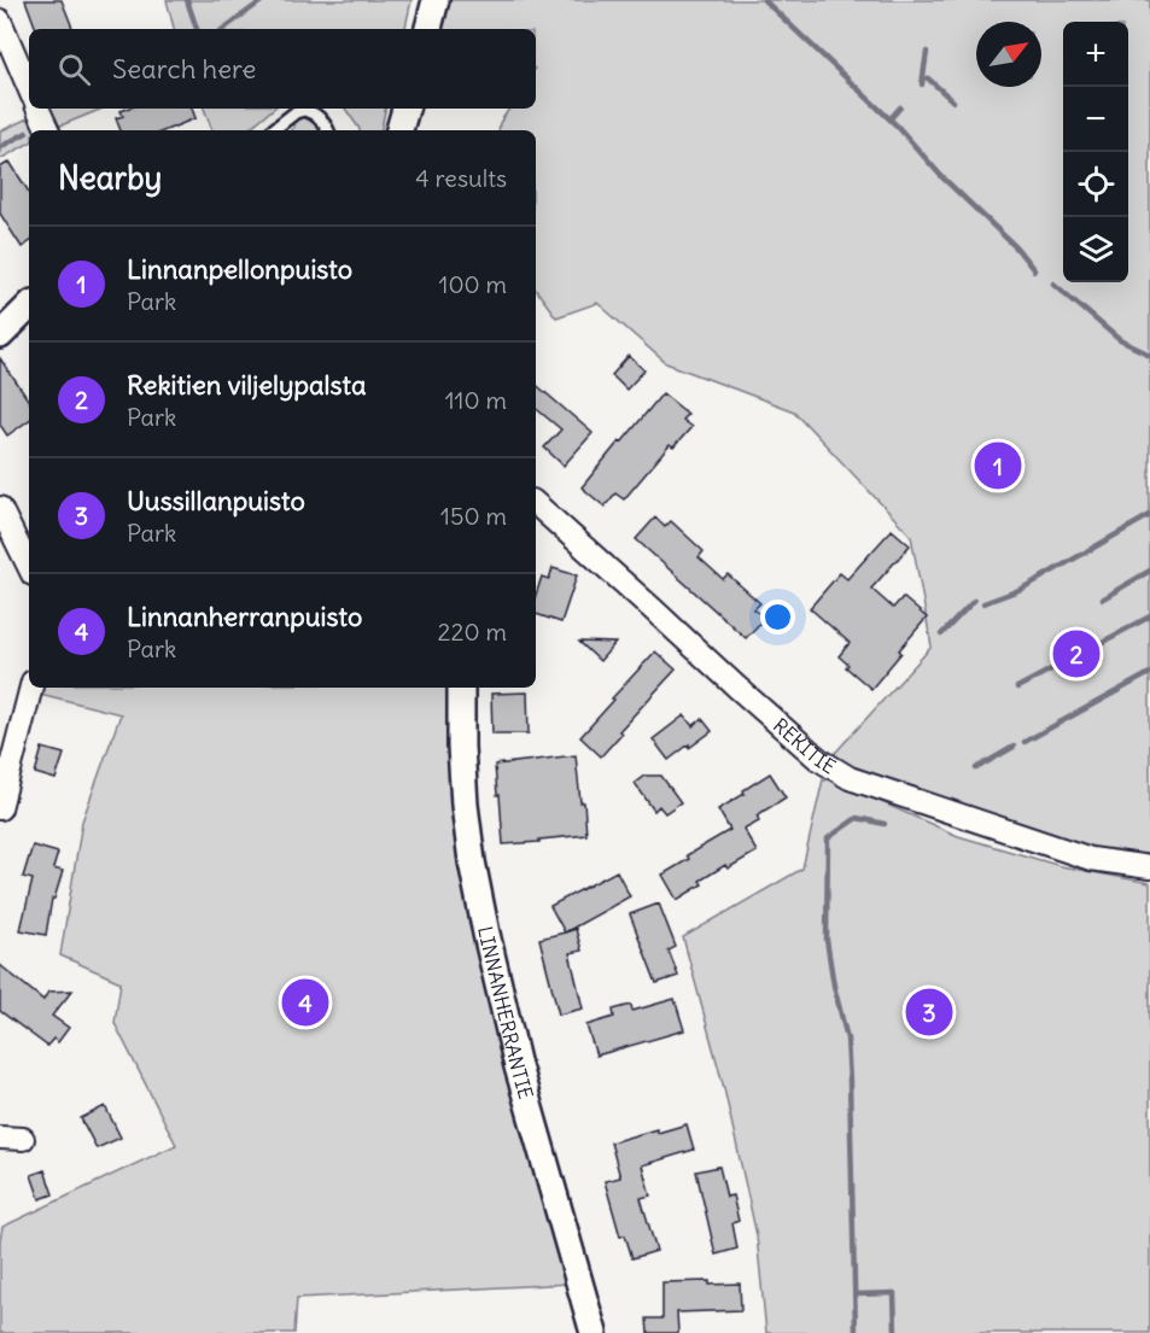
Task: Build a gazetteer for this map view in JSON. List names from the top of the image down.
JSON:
{
  "streets": {
    "street": ["REKITIE", "LINNANHERRANTIE"]
  },
  "north": "top right",
  "page": {
    "map_buttons": ["+", "−"],
    "search": "Search here",
    "heading": ["Nearby", "4 results"],
    "list": [
      {
        "mark": "1",
        "name": "Linnanpellonpuisto",
        "note": "Park",
        "value": "100 m"
      },
      {
        "mark": "2",
        "name": "Rekitien viljelypalsta",
        "note": "Park",
        "value": "110 m"
      },
      {
        "mark": "3",
        "name": "Uussillanpuisto",
        "note": "Park",
        "value": "150 m"
      },
      {
        "mark": "4",
        "name": "Linnanherranpuisto",
        "note": "Park",
        "value": "220 m"
      }
    ],
    "pins": [
      "1",
      "2",
      "4",
      "3"
    ]
  }
}
